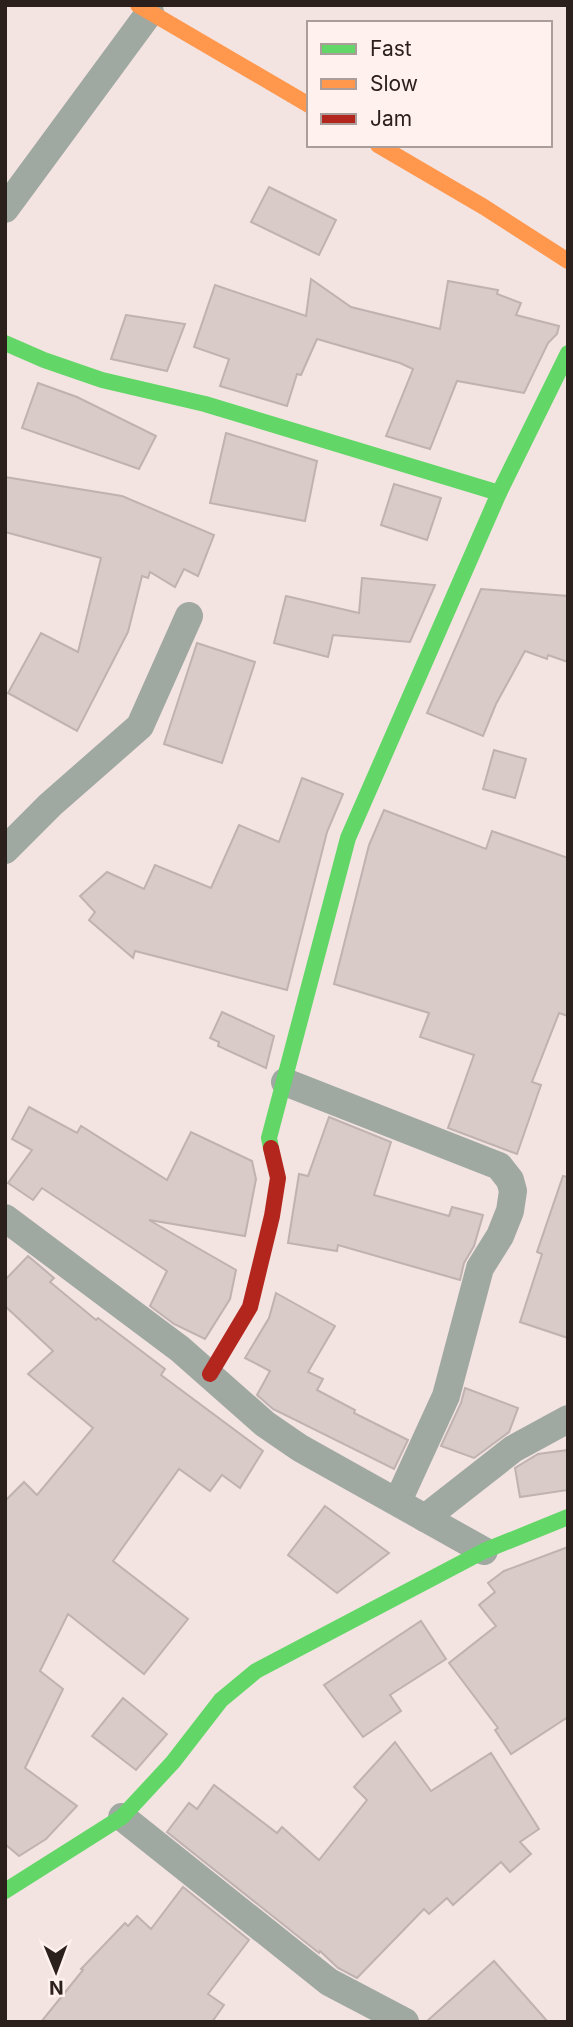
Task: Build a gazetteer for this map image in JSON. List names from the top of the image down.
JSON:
{
  "legend": ["Fast", "Slow", "Jam"],
  "north": "bottom"
}
